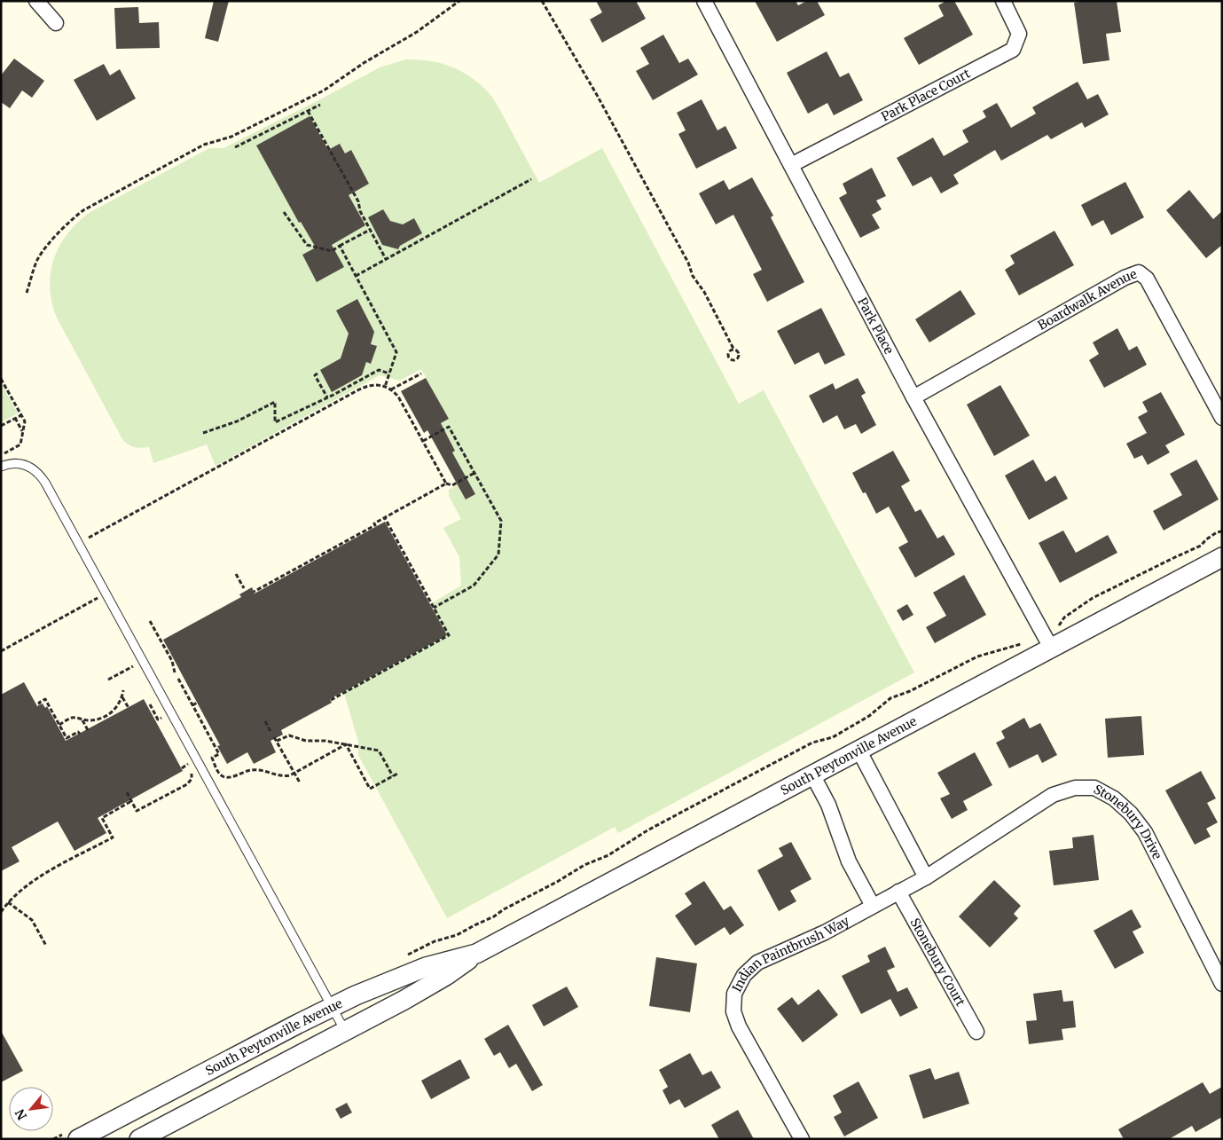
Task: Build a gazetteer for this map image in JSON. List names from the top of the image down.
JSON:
{
  "streets": {
    "street": [
      "Park Place Court",
      "Boardwalk Avenue",
      "Park Place",
      "South Peytonville Avenue",
      "Stonebury Drive",
      "Indian Paintbrush Way",
      "Stonebury Court"
    ]
  },
  "crossings": [
    ["Park Place Court", "Park Place"],
    ["Boardwalk Avenue", "Park Place"],
    ["Park Place", "South Peytonville Avenue"],
    ["Stonebury Drive", "Indian Paintbrush Way"],
    ["Stonebury Drive", "Stonebury Court"],
    ["Indian Paintbrush Way", "Stonebury Court"]
  ],
  "north": "bottom left"
}
